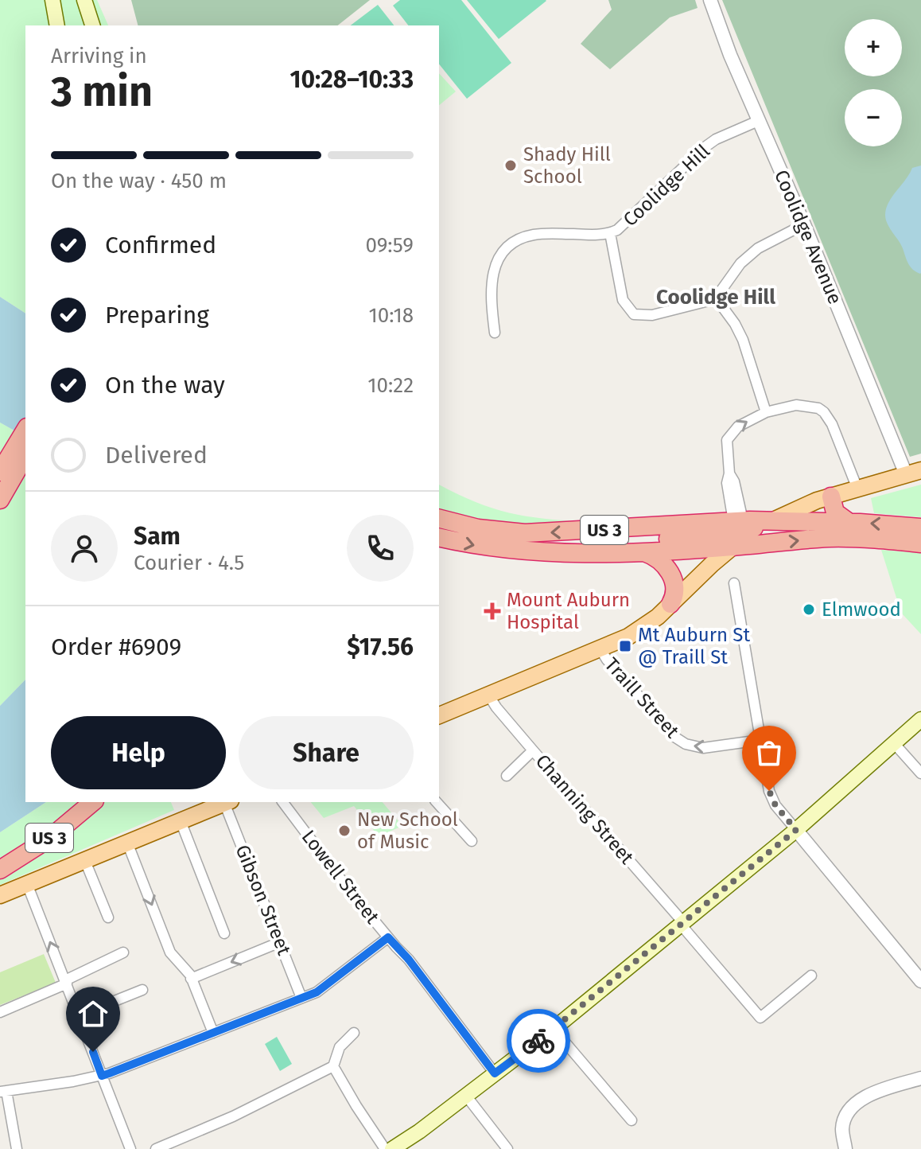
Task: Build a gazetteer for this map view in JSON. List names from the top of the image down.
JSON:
{
  "streets": {
    "highway": ["US 3"],
    "street": [
      "Coolidge Hill",
      "Coolidge Avenue",
      "Traill Street",
      "Channing Street",
      "Lowell Street",
      "Gibson Street"
    ]
  },
  "crossings": [
    ["Coolidge Hill", "Coolidge Avenue"]
  ],
  "one_way": ["Traill Street"],
  "districts": ["Coolidge Hill"],
  "places": {
    "other": ["Shady Hill School", "Elmwood", "New School of Music"],
    "health": ["Mount Auburn Hospital"],
    "transit": ["Mt Auburn St @ Traill St"]
  },
  "page": {
    "map_buttons": ["+", "−"],
    "heading": ["3 min", "Arriving in", "10:28–10:33"],
    "panel": [
      "Sam",
      "Courier · 4.5",
      "Order #6909",
      "$17.56"
    ],
    "bar": "On the way · 450 m",
    "list": [
      ["Confirmed", "09:59"],
      ["Preparing", "10:18"],
      ["On the way", "10:22"],
      "Delivered"
    ],
    "buttons": ["Help", "Share"]
  }
}
